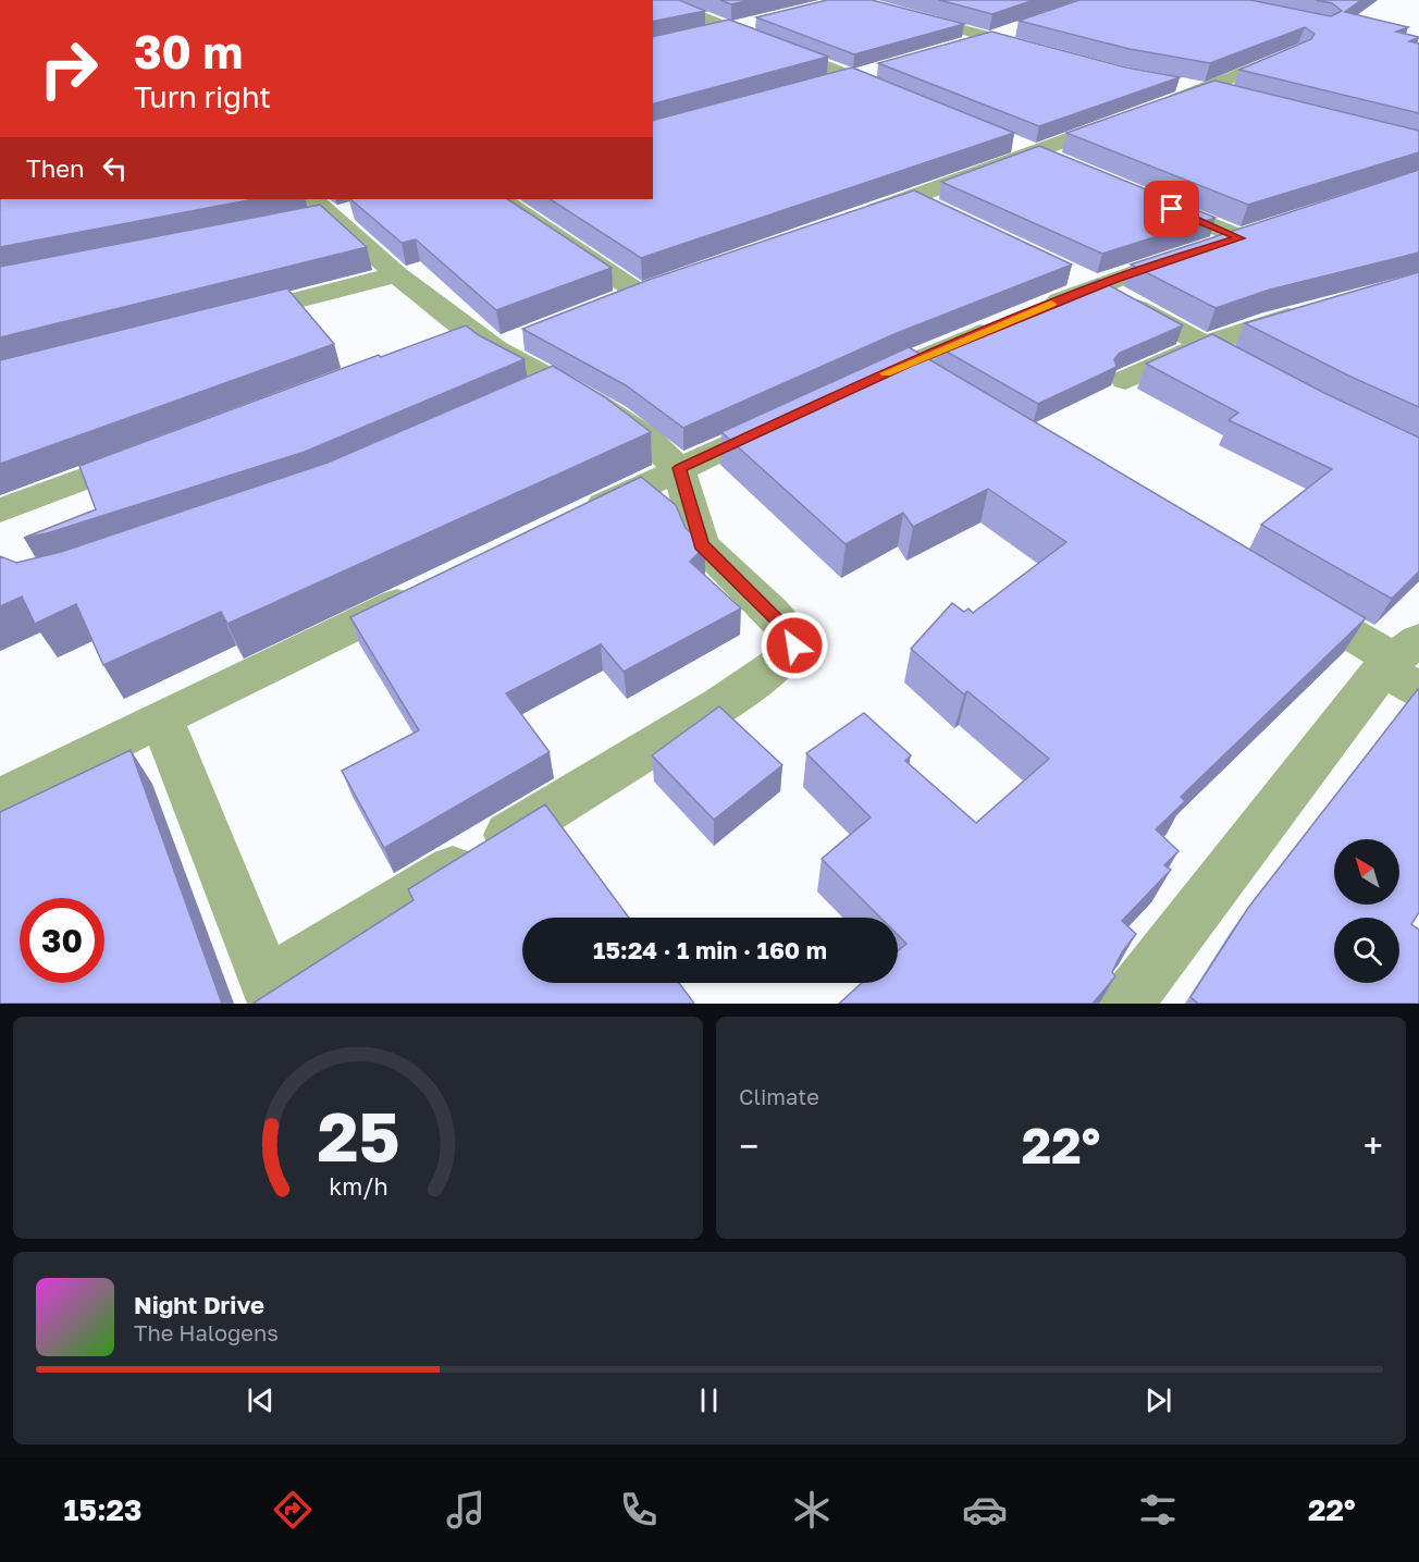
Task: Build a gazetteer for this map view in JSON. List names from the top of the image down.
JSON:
{
  "north": "top left",
  "page": {
    "turn": ["30 m", "Turn right"],
    "then": "Then",
    "limit": "30",
    "trip": "15:24 · 1 min · 160 m",
    "tile": "Climate",
    "heat": ["−", "22°", "+"],
    "song": ["Night Drive", "The Halogens"],
    "tabs": ["15:23", "22°"],
    "gauge": ["25", "km/h"]
  }
}
